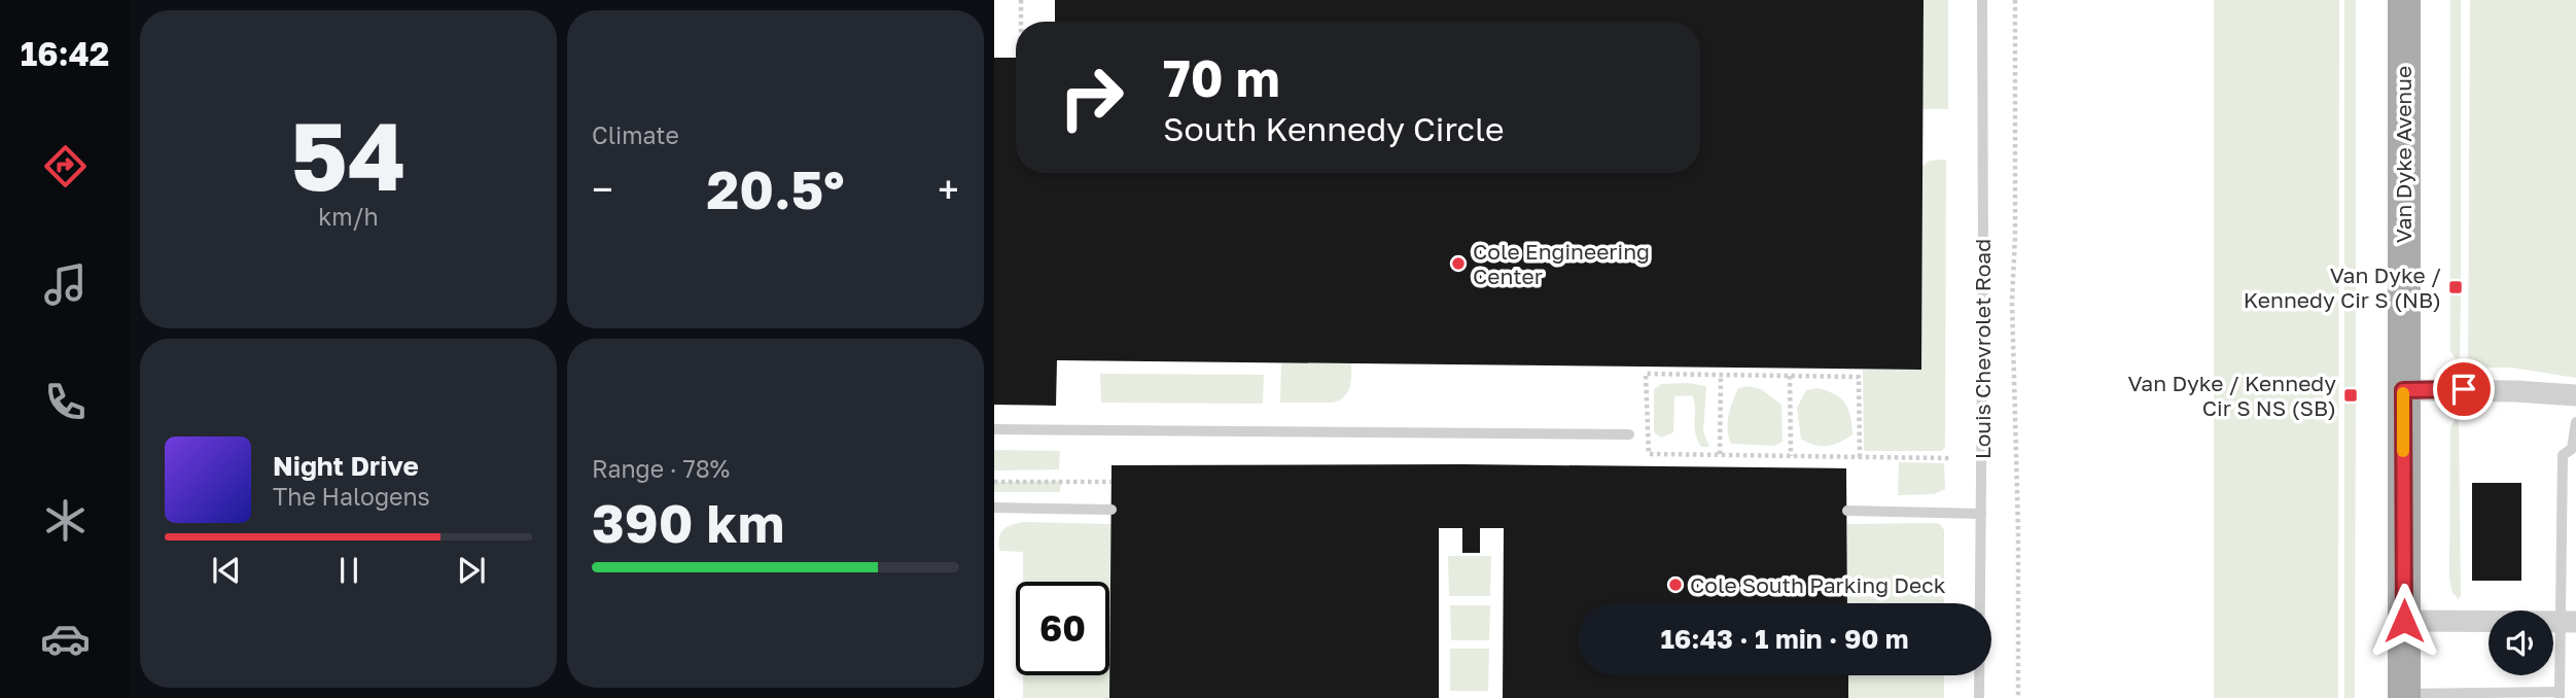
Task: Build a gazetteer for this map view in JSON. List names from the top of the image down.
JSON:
{
  "streets": {
    "main road": ["Van Dyke Avenue"],
    "lane": ["Louis Chevrolet Road"]
  },
  "places": {
    "other": ["Cole Engineering Center", "Cole South Parking Deck"],
    "transit": ["Van Dyke / Kennedy Cir S (NB)", "Van Dyke / Kennedy Cir S NS (SB)"]
  },
  "page": {
    "tabs": "16:42",
    "tile": [
      ["54", "km/h"],
      "Climate",
      ["Range · 78%", "390 km"]
    ],
    "turn": ["70 m", "South Kennedy Circle"],
    "heat": ["−", "20.5°", "+"],
    "song": ["Night Drive", "The Halogens"],
    "limit": "60",
    "trip": "16:43 · 1 min · 90 m"
  }
}
